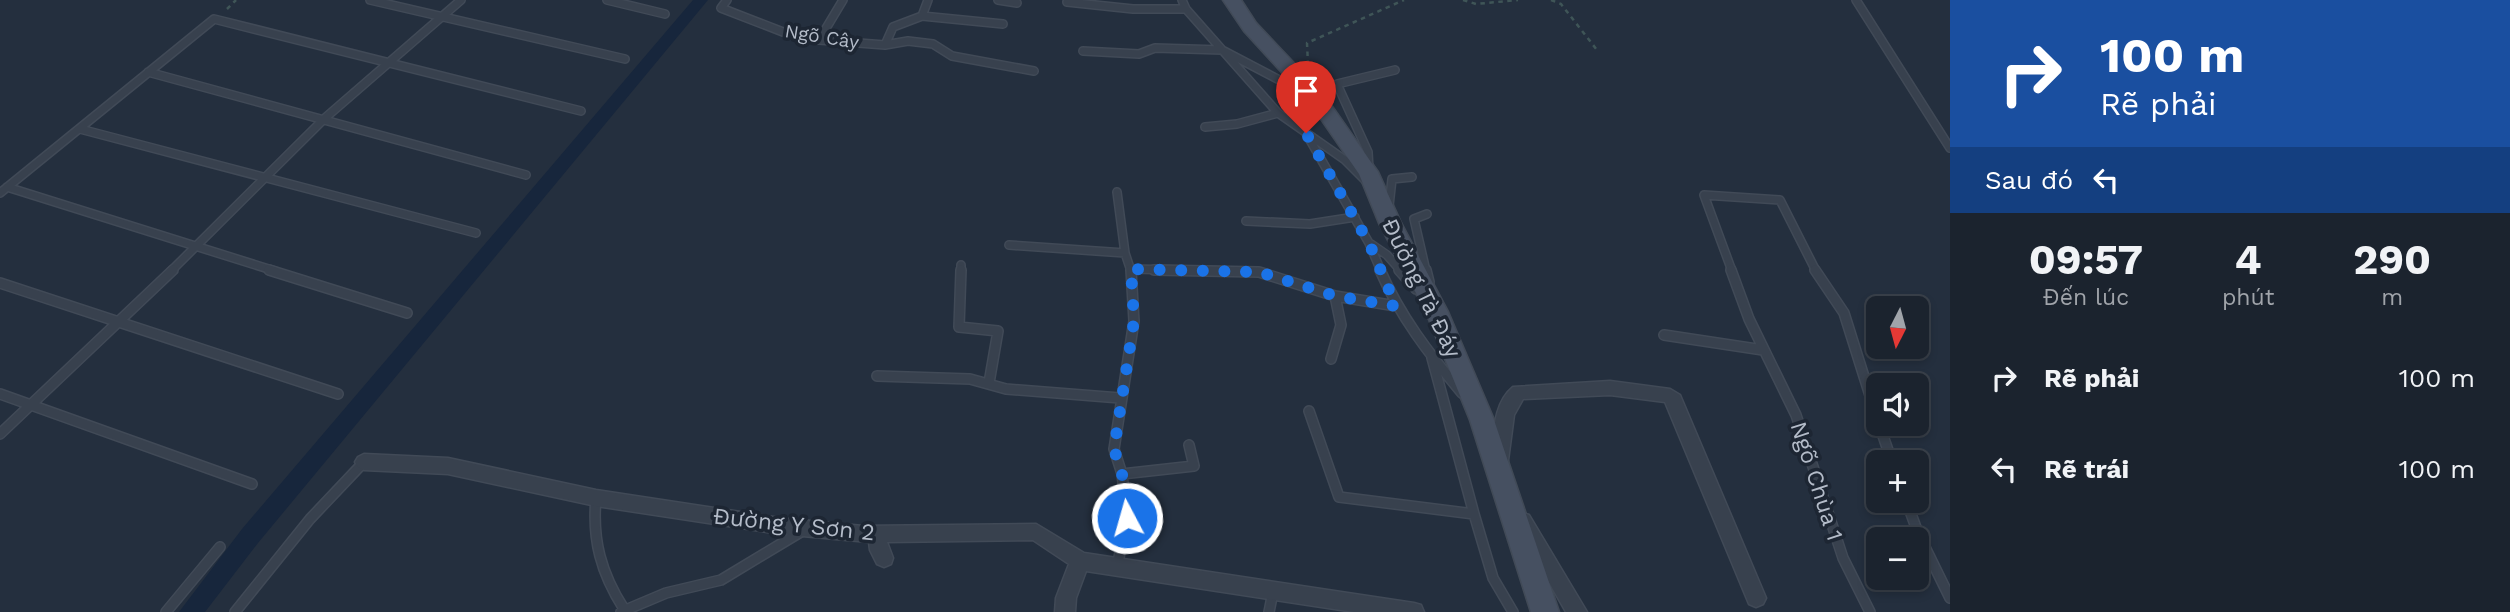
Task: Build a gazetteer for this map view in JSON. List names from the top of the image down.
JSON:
{
  "streets": {
    "street": ["Đường Tà Đáy", "Đường Y Sơn 2"],
    "lane": ["Ngõ Cây", "Ngõ Chùa 1"]
  },
  "north": "bottom",
  "page": {
    "turn": ["100 m", "Rẽ phải"],
    "then": "Sau đó",
    "eta": [
      "09:57",
      "Đến lúc",
      "4",
      "phút",
      "290",
      "m"
    ],
    "map_buttons": ["+", "−"],
    "list": [
      {
        "name": "Rẽ phải",
        "value": "100 m"
      },
      {
        "name": "Rẽ trái",
        "value": "100 m"
      }
    ]
  }
}
